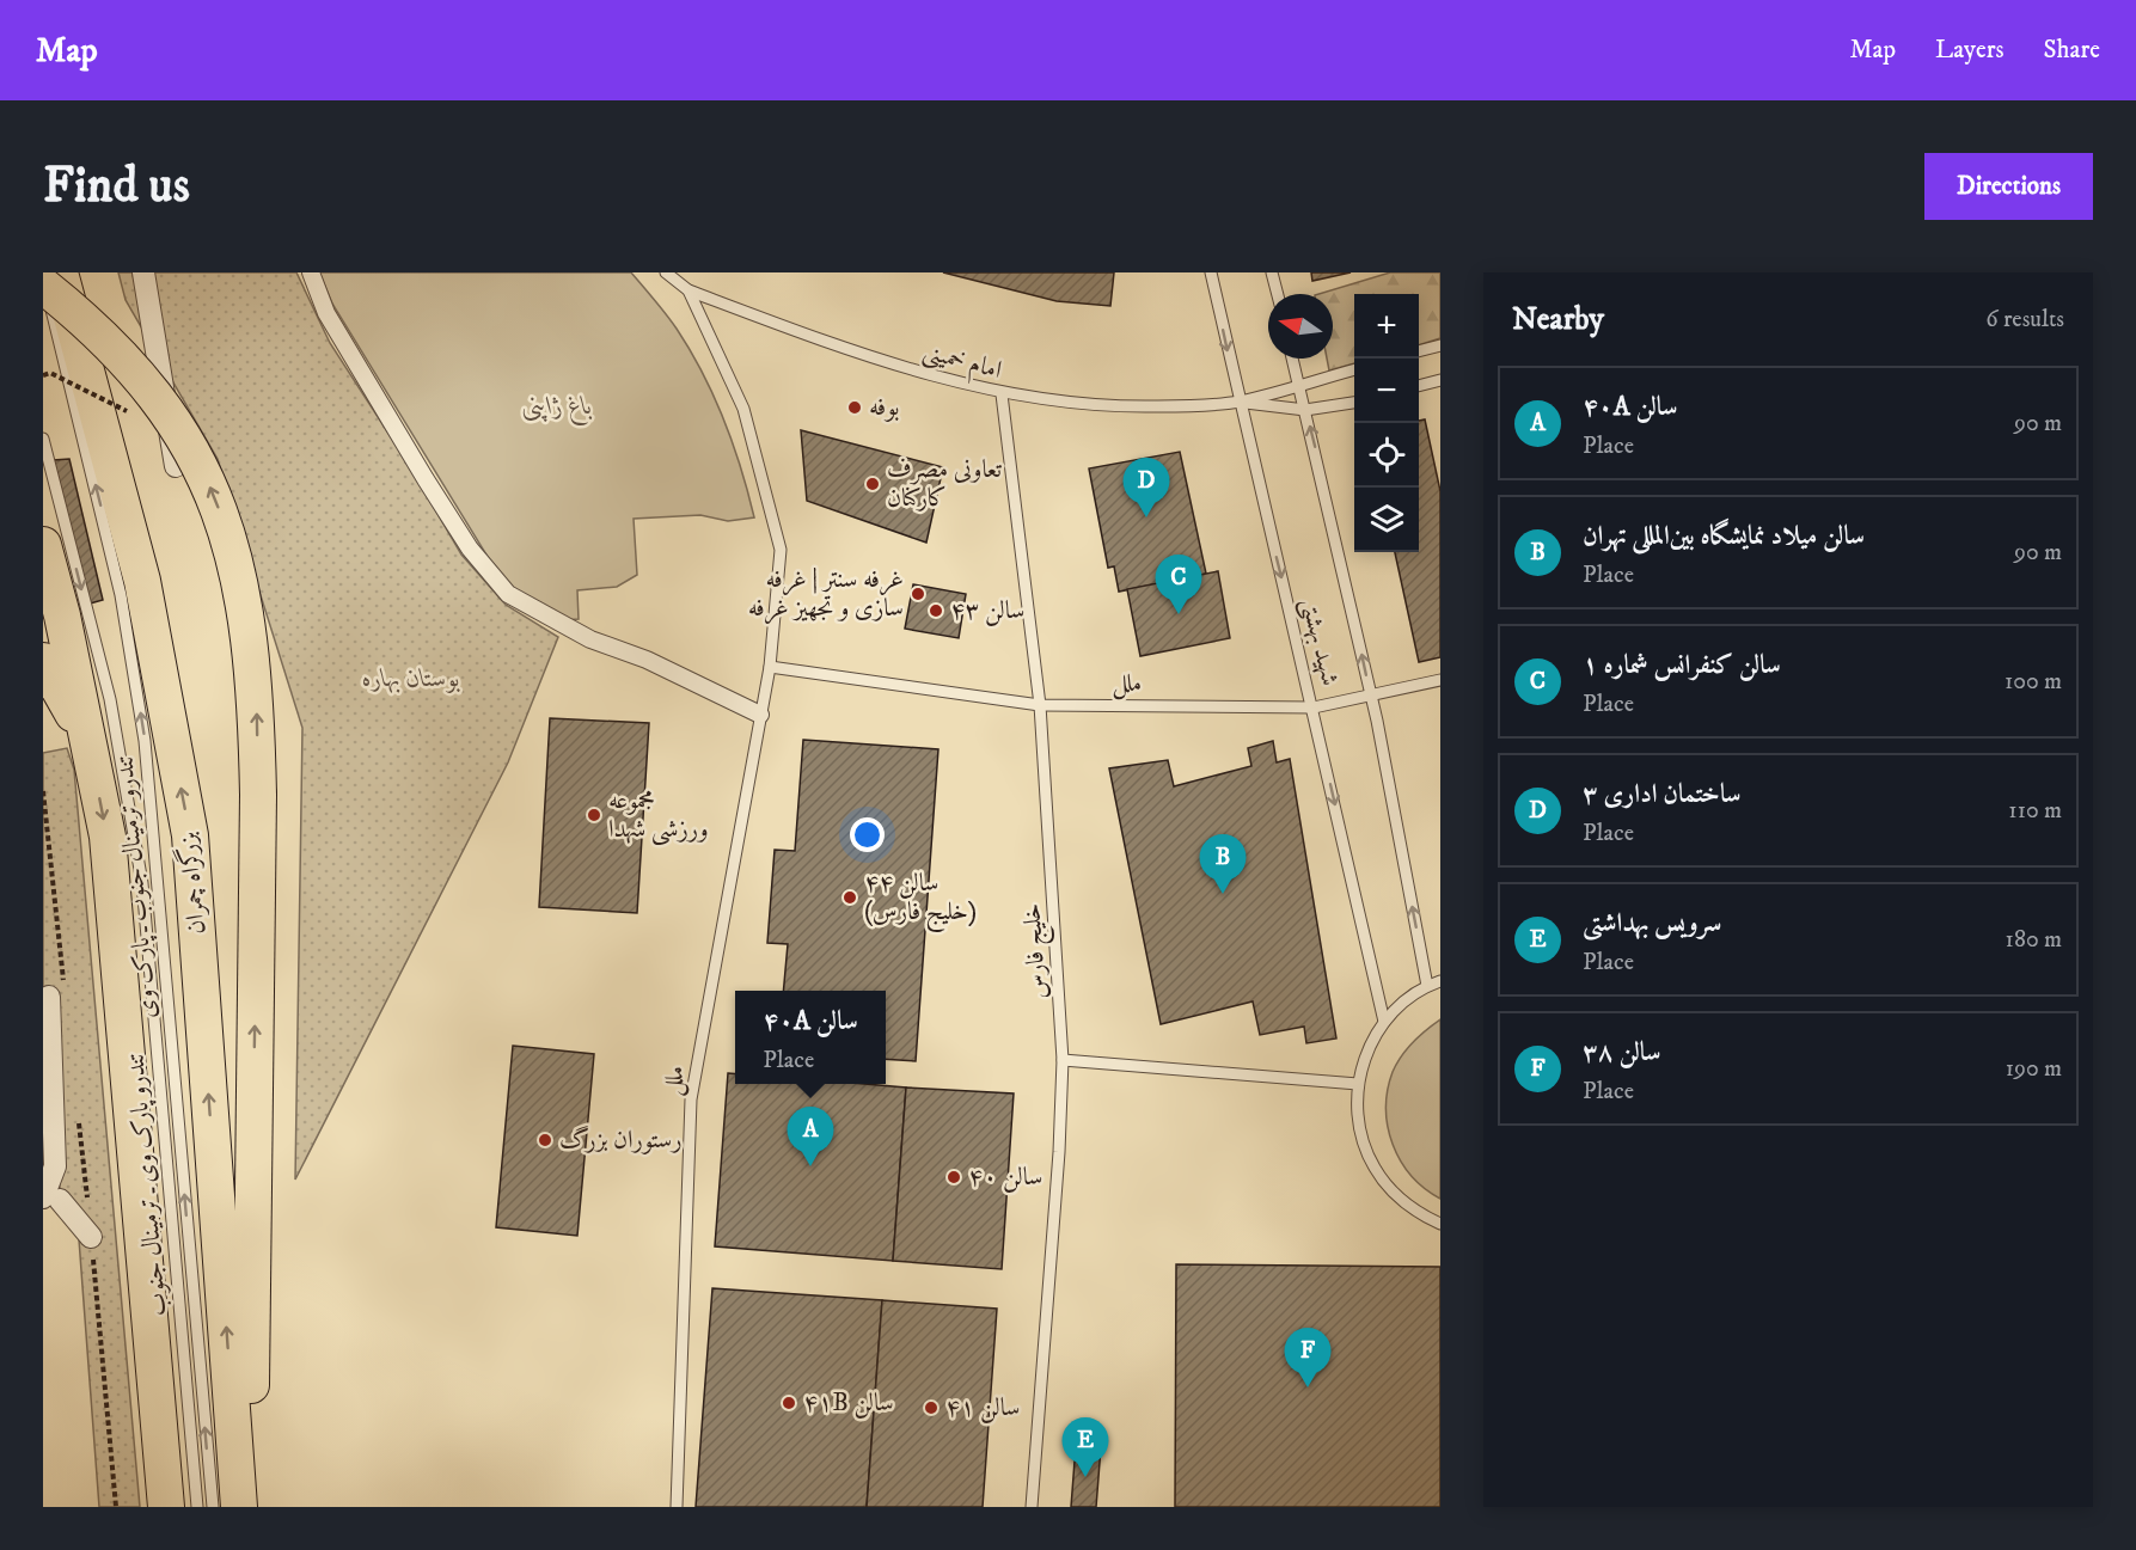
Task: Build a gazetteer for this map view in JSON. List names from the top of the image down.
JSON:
{
  "streets": {
    "highway": ["بزرگراه چمران"],
    "lane": [
      "امام خمینی",
      "شهید بهشتی",
      "ملل",
      "تندرو ترمینال جنوب ـ پارک وی",
      "خلیج فارس",
      "تندرو پارک وی ـ ترمینال جنوب"
    ]
  },
  "crossings": [
    ["امام خمینی", "شهید بهشتی"],
    ["امام خمینی", "ملل"],
    ["امام خمینی", "خلیج فارس"],
    ["شهید بهشتی", "ملل"],
    ["ملل", "خلیج فارس"]
  ],
  "one_way": ["تندرو ترمینال جنوب ـ پارک وی", "تندرو پارک وی ـ ترمینال جنوب"],
  "parks": ["باغ ژاپنی", "بوستان بهاره"],
  "places": [
    "بوفه",
    "تعاونی مصرف کارکنان",
    "غرفه سنتر | غرفه سازی و تجهیز غرفه",
    "سالن ۴۳",
    "مجموعه ورزشی شهدا",
    "سالن ۴۴ (خلیج فارس)",
    "رستوران بزرگ",
    "سالن ۴۰",
    "۴۱B سالن",
    "سالن ۴۱"
  ],
  "north": "left",
  "page": {
    "header": "Map",
    "nav": ["Map", "Layers", "Share"],
    "buttons": "Directions",
    "title": "Find us",
    "heading": ["Nearby", "6 results"],
    "map_buttons": ["+", "−"],
    "list": [
      {
        "mark": "A",
        "name": "۴۰A سالن",
        "note": "Place",
        "value": "90 m"
      },
      {
        "mark": "B",
        "name": "سالن میلاد نمایشگاه بین‌المللی تهران",
        "note": "Place",
        "value": "90 m"
      },
      {
        "mark": "C",
        "name": "سالن کنفرانس شماره ۱",
        "note": "Place",
        "value": "100 m"
      },
      {
        "mark": "D",
        "name": "ساختمان اداری ۳",
        "note": "Place",
        "value": "110 m"
      },
      {
        "mark": "E",
        "name": "سرویس بهداشتی",
        "note": "Place",
        "value": "180 m"
      },
      {
        "mark": "F",
        "name": "سالن ۳۸",
        "note": "Place",
        "value": "190 m"
      }
    ],
    "pins": [
      "D",
      "C",
      "B",
      "A",
      "F",
      "E"
    ],
    "popup": ["۴۰A سالن", "Place"]
  }
}
